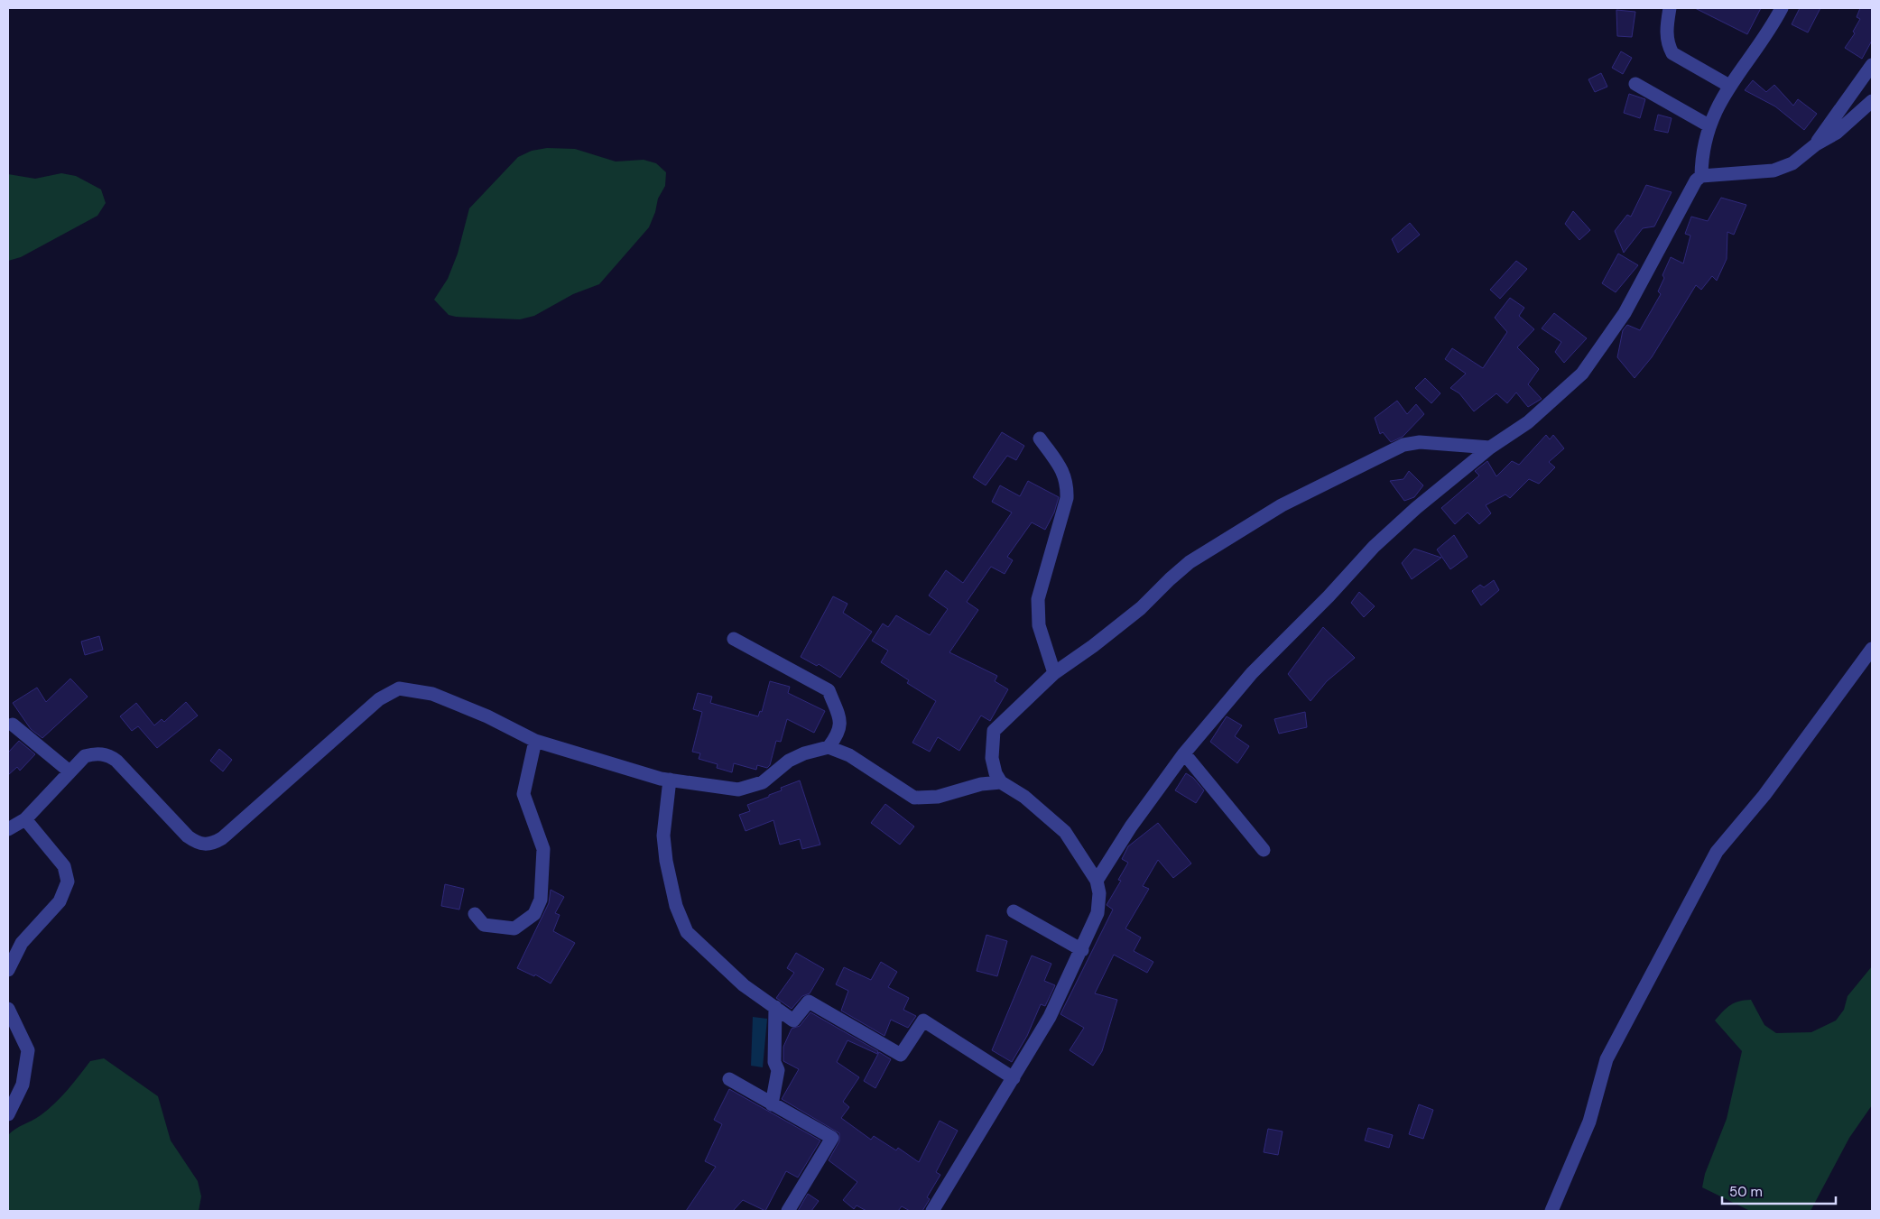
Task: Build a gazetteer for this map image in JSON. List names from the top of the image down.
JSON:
{
  "scale_bar": "50 m"
}
